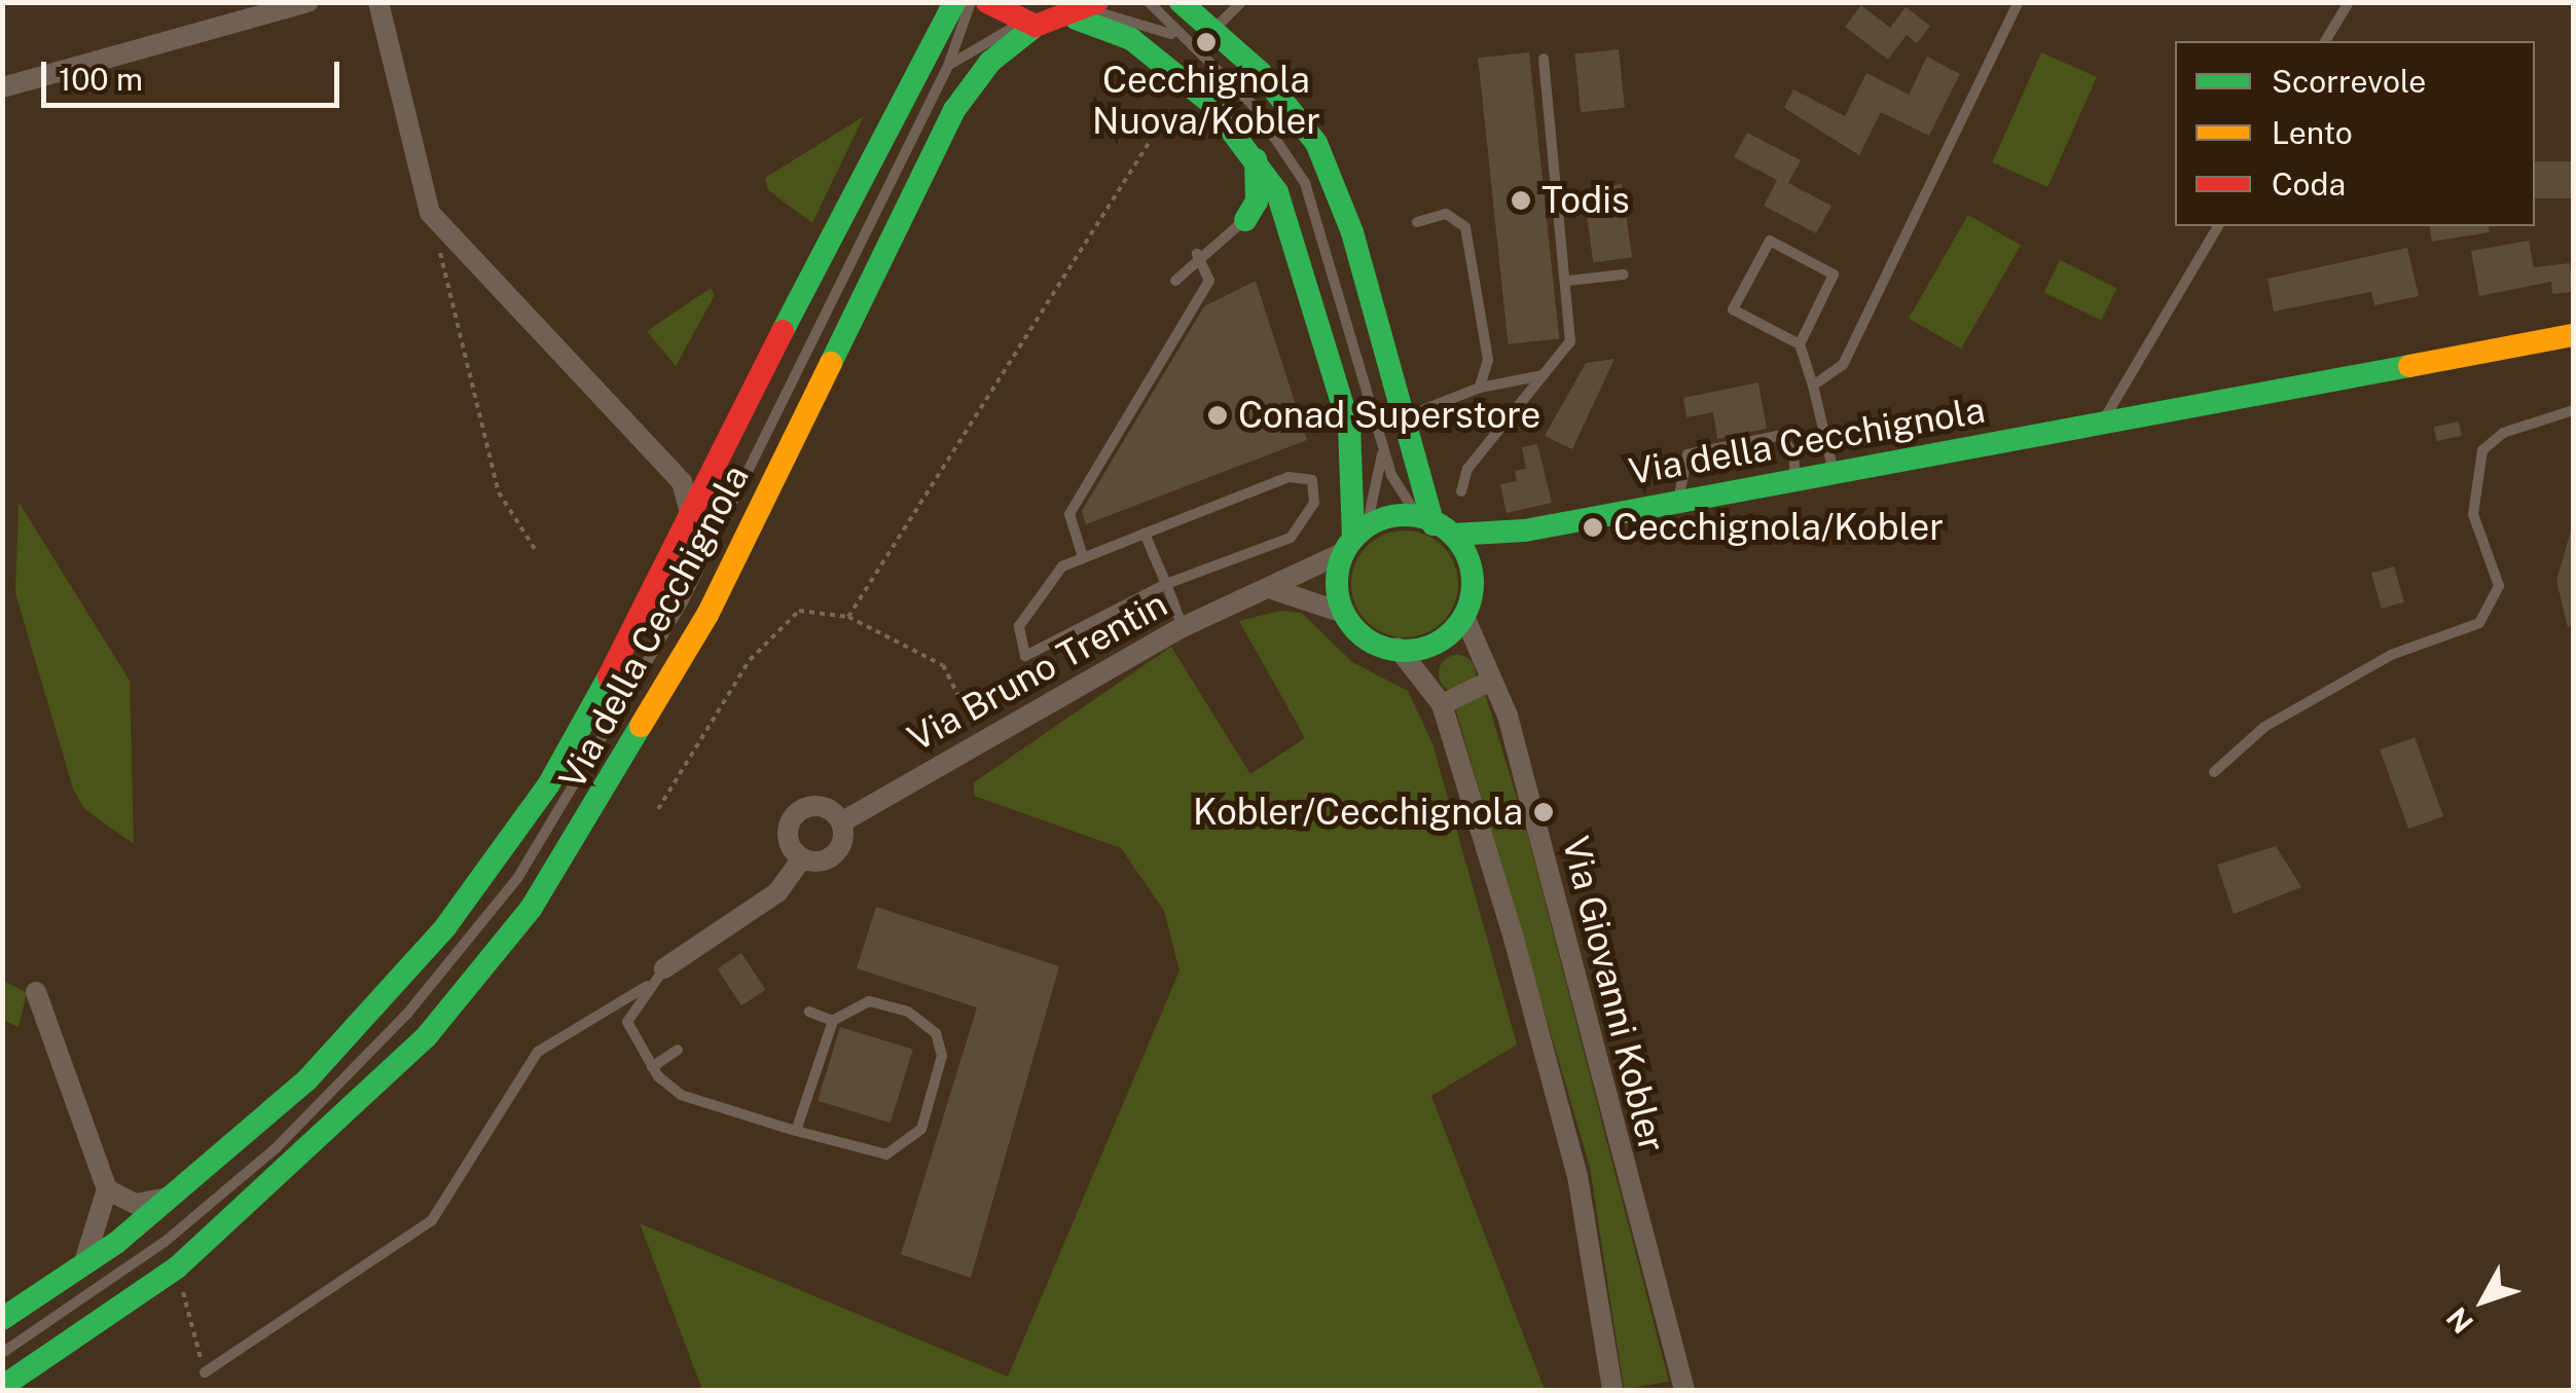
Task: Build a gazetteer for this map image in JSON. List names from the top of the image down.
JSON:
{
  "streets": {
    "street": ["Via della Cecchignola", "Via Bruno Trentin", "Via Giovanni Kobler"]
  },
  "crossings": [
    ["Via della Cecchignola", "Via Bruno Trentin"],
    ["Via della Cecchignola", "Via Giovanni Kobler"],
    ["Via Bruno Trentin", "Via Giovanni Kobler"]
  ],
  "places": [
    "Cecchignola Nuova/Kobler",
    "Todis",
    "Conad Superstore",
    "Cecchignola/Kobler",
    "Kobler/Cecchignola"
  ],
  "legend": ["Scorrevole", "Lento", "Coda"],
  "scale_bar": "100 m",
  "north": "bottom left"
}
